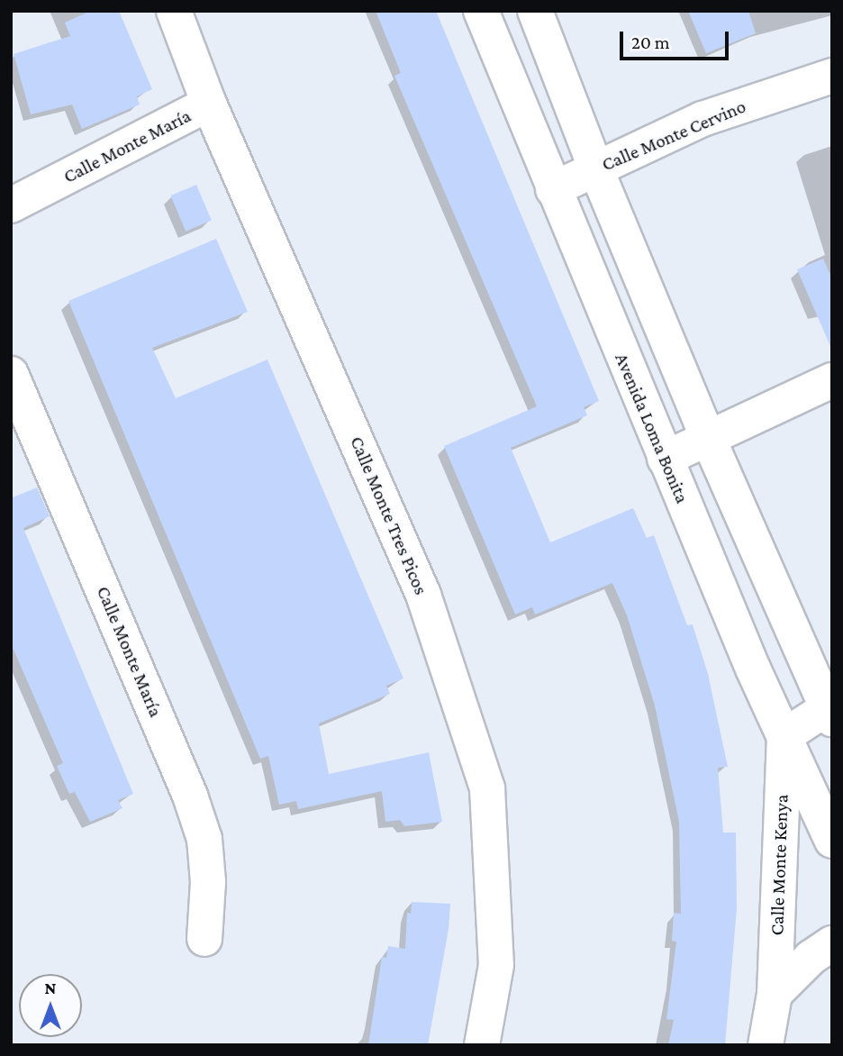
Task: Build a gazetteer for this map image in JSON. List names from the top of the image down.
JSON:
{
  "streets": {
    "street": [
      "Calle Monte Cervino",
      "Calle Monte María",
      "Avenida Loma Bonita",
      "Calle Monte Tres Picos",
      "Calle Monte Kenya"
    ]
  },
  "crossings": [
    ["Calle Monte Cervino", "Avenida Loma Bonita"],
    ["Calle Monte María", "Calle Monte Tres Picos"],
    ["Avenida Loma Bonita", "Calle Monte Kenya"]
  ],
  "scale_bar": "20 m",
  "north": "top"
}
